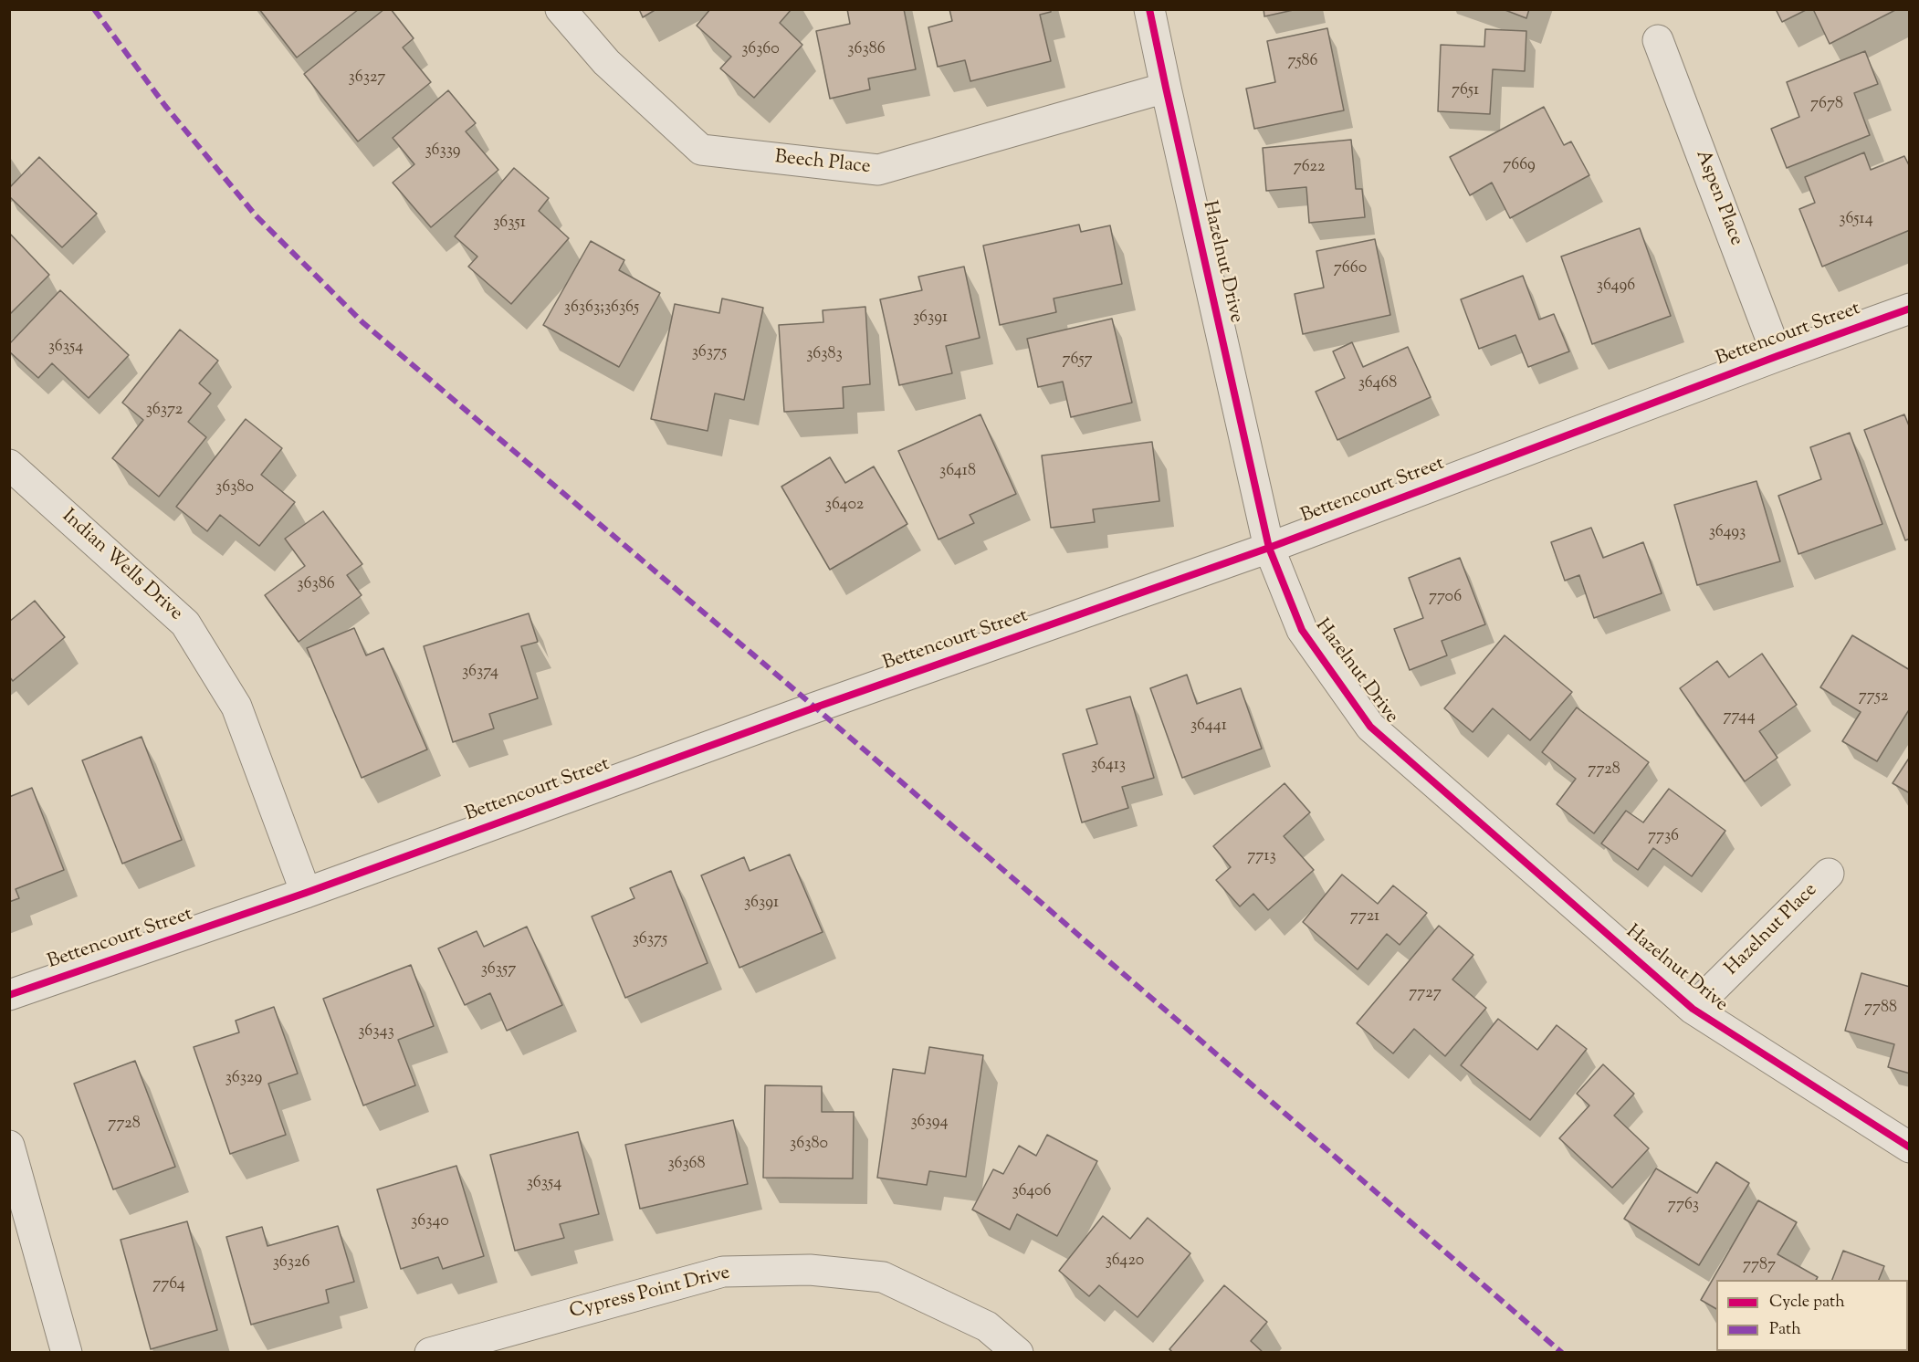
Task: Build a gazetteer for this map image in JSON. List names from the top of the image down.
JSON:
{
  "streets": {
    "street": [
      "Beech Place",
      "Aspen Place",
      "Hazelnut Drive",
      "Bettencourt Street",
      "Indian Wells Drive",
      "Hazelnut Place",
      "Cypress Point Drive"
    ]
  },
  "crossings": [
    ["Beech Place", "Hazelnut Drive"],
    ["Aspen Place", "Bettencourt Street"],
    ["Hazelnut Drive", "Bettencourt Street"],
    ["Hazelnut Drive", "Hazelnut Place"],
    ["Bettencourt Street", "Indian Wells Drive"]
  ],
  "house_numbers": [
    "36360",
    "36386",
    "7586",
    "36327",
    "7651",
    "7678",
    "36339",
    "7669",
    "7622",
    "36514",
    "36351",
    "7660",
    "36496",
    "36363;36365",
    "36391",
    "36354",
    "36375",
    "36383",
    "7657",
    "36468",
    "36372",
    "36418",
    "36380",
    "36402",
    "36493",
    "36386",
    "7706",
    "36374",
    "7752",
    "7744",
    "36441",
    "36413",
    "7728",
    "7736",
    "7713",
    "36391",
    "7721",
    "36375",
    "36357",
    "7727",
    "7788",
    "36343",
    "36329",
    "36394",
    "7728",
    "36380",
    "36368",
    "36354",
    "36406",
    "7763",
    "36340",
    "36420",
    "36326",
    "7787",
    "7764"
  ],
  "legend": ["Cycle path", "Path"]
}
